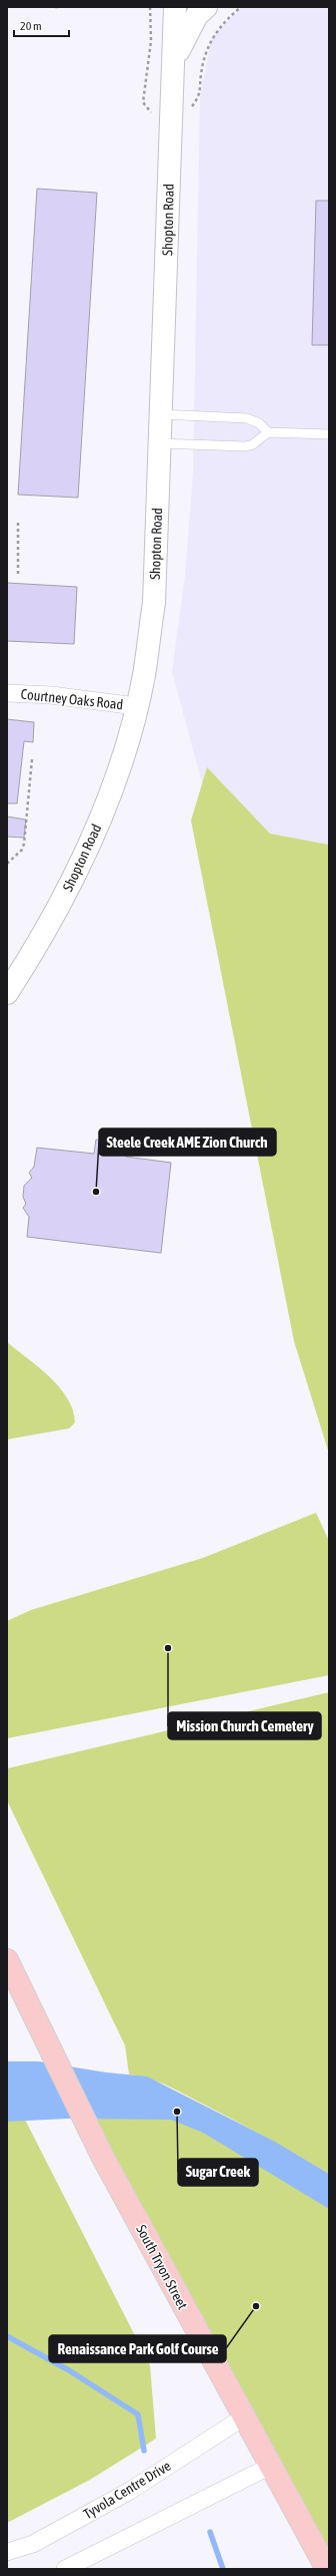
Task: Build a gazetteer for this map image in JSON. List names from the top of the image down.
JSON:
{
  "streets": {
    "main road": ["South Tryon Street"],
    "street": ["Shopton Road", "Courtney Oaks Road", "Tyvola Centre Drive"]
  },
  "crossings": [
    ["Shopton Road", "Courtney Oaks Road"],
    ["South Tryon Street", "Tyvola Centre Drive"]
  ],
  "places": [
    "Steele Creek AME Zion Church",
    "Mission Church Cemetery",
    "Sugar Creek",
    "Renaissance Park Golf Course"
  ],
  "scale_bar": "20 m"
}
